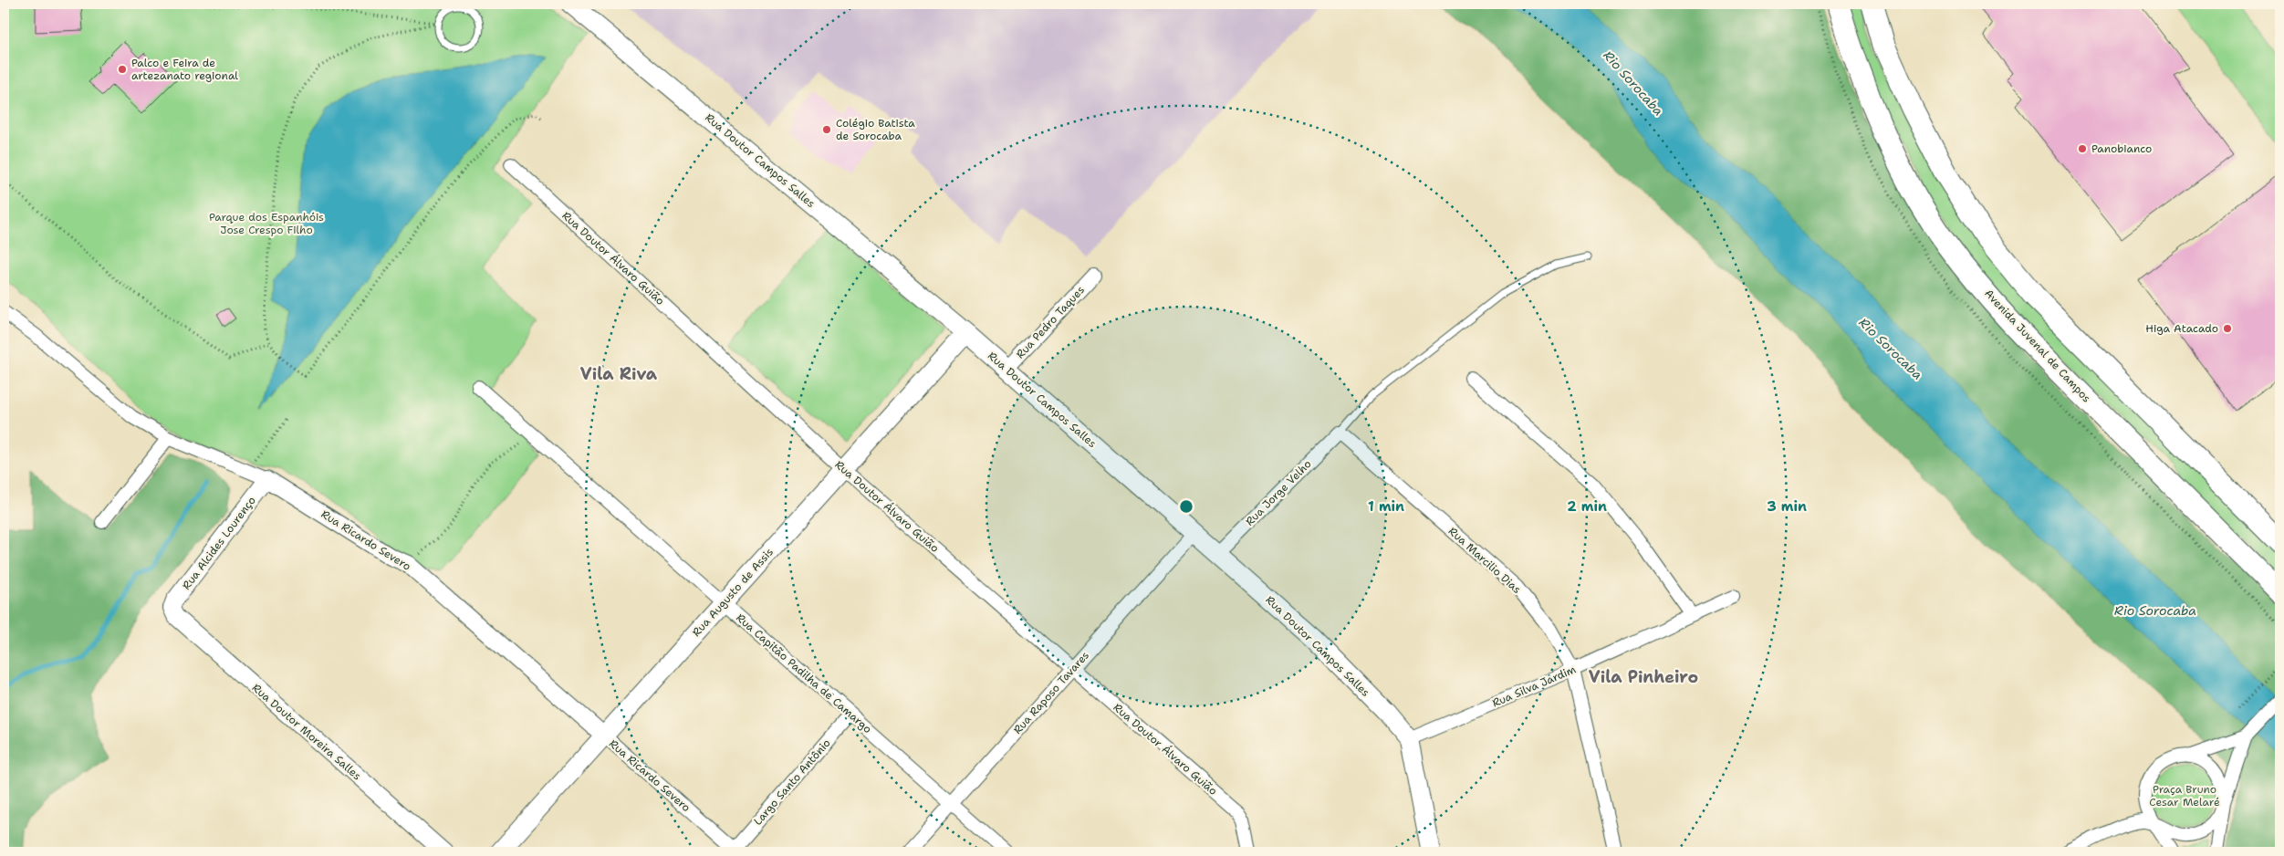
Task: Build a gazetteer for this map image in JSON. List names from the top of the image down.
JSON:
{
  "streets": {
    "highway": ["Avenida Juvenal de Campos"],
    "main road": ["Rua Doutor Campos Salles", "Rua Augusto de Assis"],
    "street": [
      "Rua Doutor Álvaro Guião",
      "Rua Pedro Taques",
      "Rua Jorge Velho",
      "Rua Ricardo Severo",
      "Rua Alcides Lourenço",
      "Rua Marcilio Dias",
      "Rua Capitão Padilha de Camargo",
      "Rua Silva Jardim",
      "Rua Raposo Tavares",
      "Rua Doutor Moreira Salles",
      "Largo Santo Antônio"
    ]
  },
  "crossings": [
    ["Rua Doutor Campos Salles", "Rua Pedro Taques"],
    ["Rua Doutor Campos Salles", "Rua Jorge Velho"],
    ["Rua Doutor Campos Salles", "Rua Augusto de Assis"],
    ["Rua Doutor Campos Salles", "Rua Silva Jardim"],
    ["Rua Doutor Campos Salles", "Rua Raposo Tavares"],
    ["Rua Doutor Álvaro Guião", "Rua Augusto de Assis"],
    ["Rua Doutor Álvaro Guião", "Rua Raposo Tavares"],
    ["Rua Jorge Velho", "Rua Marcilio Dias"],
    ["Rua Ricardo Severo", "Rua Alcides Lourenço"],
    ["Rua Ricardo Severo", "Rua Augusto de Assis"],
    ["Rua Ricardo Severo", "Largo Santo Antônio"],
    ["Rua Alcides Lourenço", "Rua Doutor Moreira Salles"],
    ["Rua Marcilio Dias", "Rua Silva Jardim"],
    ["Rua Augusto de Assis", "Rua Capitão Padilha de Camargo"],
    ["Rua Capitão Padilha de Camargo", "Rua Raposo Tavares"],
    ["Rua Capitão Padilha de Camargo", "Largo Santo Antônio"]
  ],
  "districts": ["Vila Riva", "Vila Pinheiro"],
  "water": ["Rio Sorocaba"],
  "parks": ["Parque dos Espanhóis Jose Crespo Filho", "Praça Bruno Cesar Melaré"],
  "places": [
    "Palco e Feira de artezanato regional",
    "Colégio Batista de Sorocaba",
    "Panobianco",
    "Higa Atacado"
  ],
  "rings": ["1 min", "2 min", "3 min"]
}
